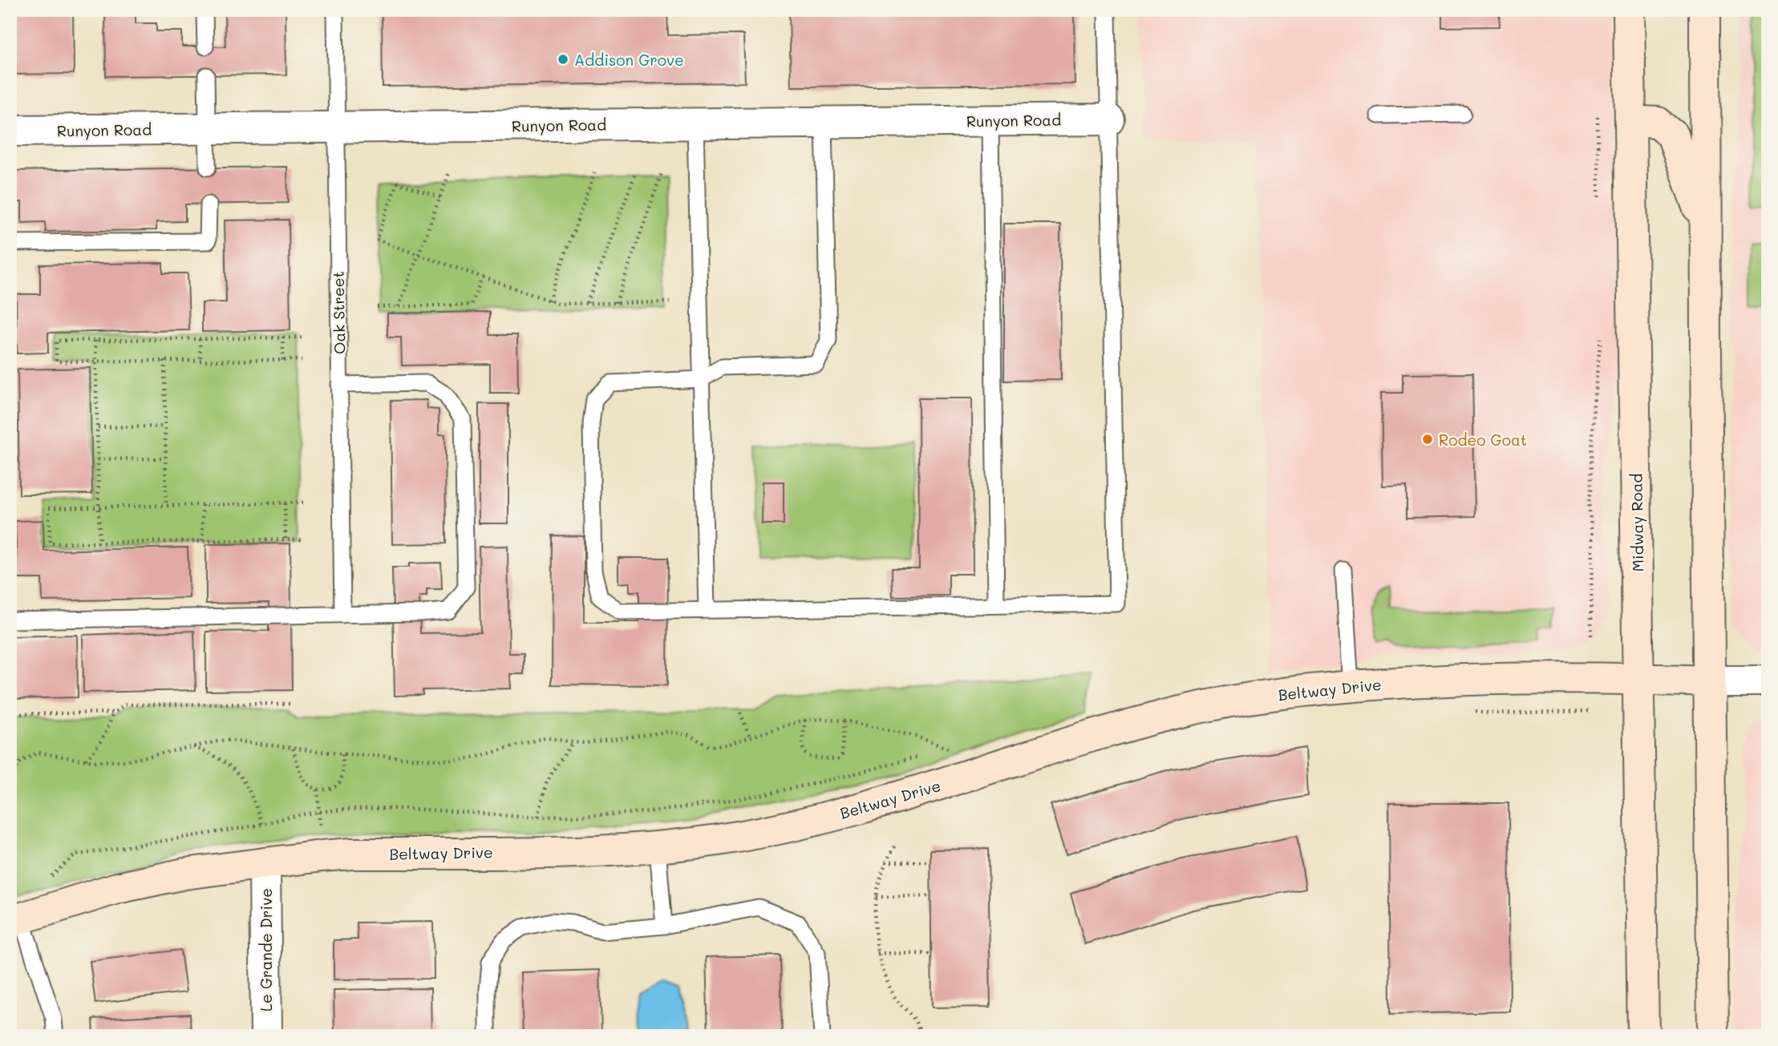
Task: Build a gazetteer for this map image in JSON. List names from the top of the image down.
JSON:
{
  "streets": {
    "main road": ["Midway Road", "Beltway Drive"],
    "street": ["Runyon Road", "Le Grande Drive"],
    "lane": ["Oak Street"]
  },
  "crossings": [
    ["Runyon Road", "Oak Street"],
    ["Midway Road", "Beltway Drive"],
    ["Beltway Drive", "Le Grande Drive"]
  ],
  "places": ["Addison Grove", "Rodeo Goat"]
}
